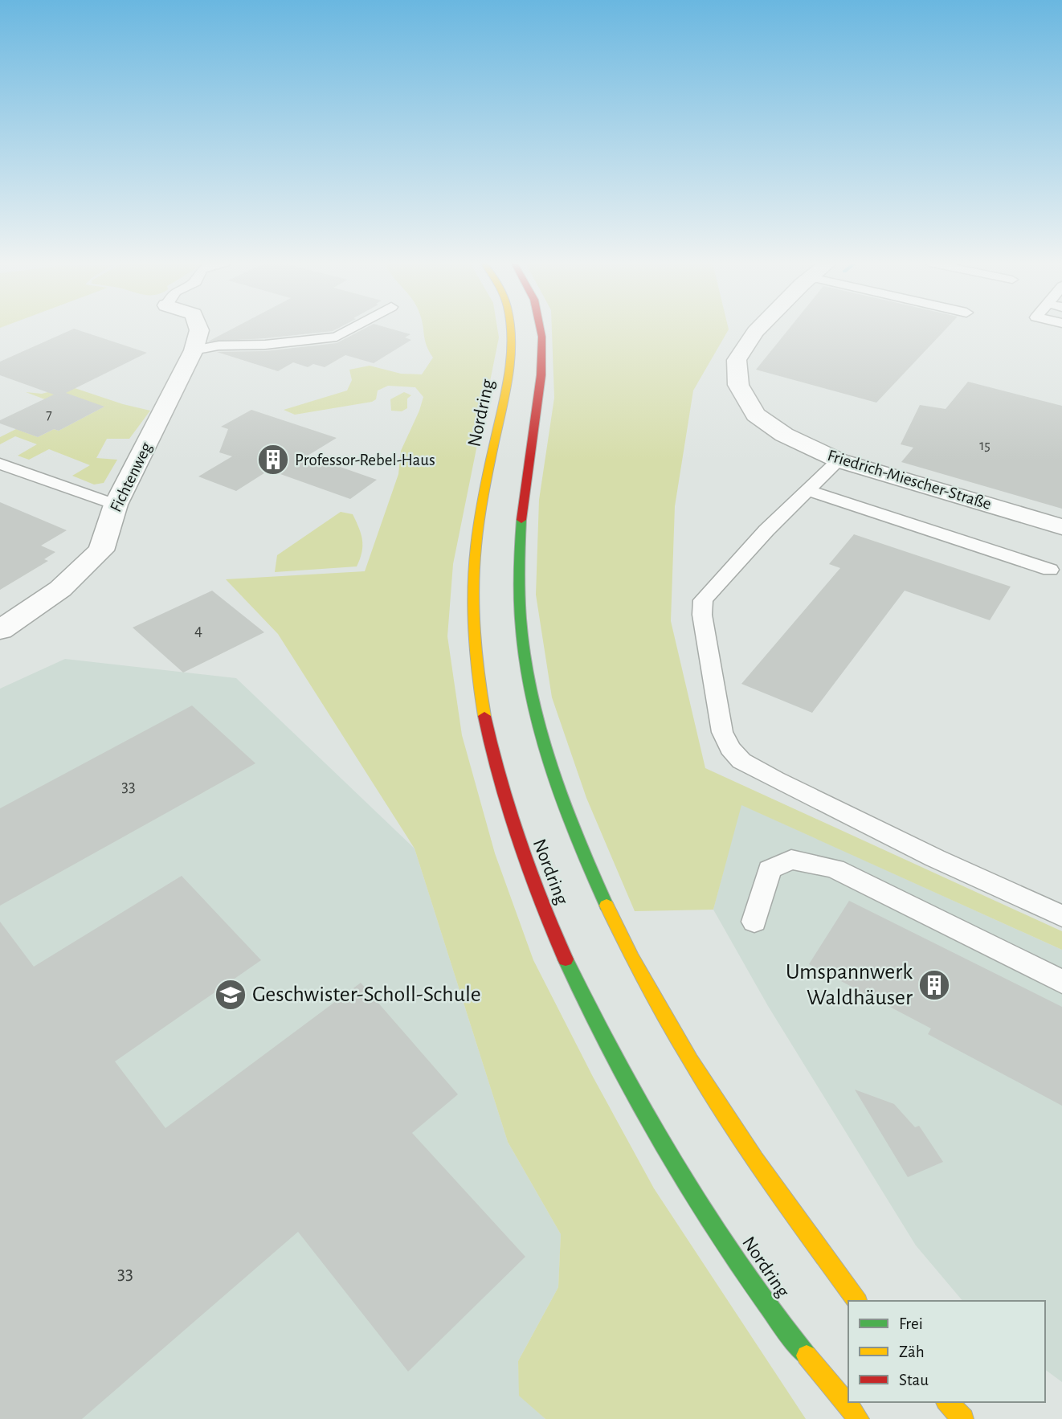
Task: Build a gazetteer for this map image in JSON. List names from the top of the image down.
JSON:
{
  "streets": {
    "street": ["Nordring", "Fichtenweg", "Friedrich-Miescher-Straße"]
  },
  "places": {
    "building": ["Professor-Rebel-Haus", "Umspannwerk Waldhäuser"],
    "school or university": ["Geschwister-Scholl-Schule"]
  },
  "house_numbers": [
    "7",
    "15",
    "4",
    "33",
    "33"
  ],
  "legend": ["Frei", "Zäh", "Stau"]
}
